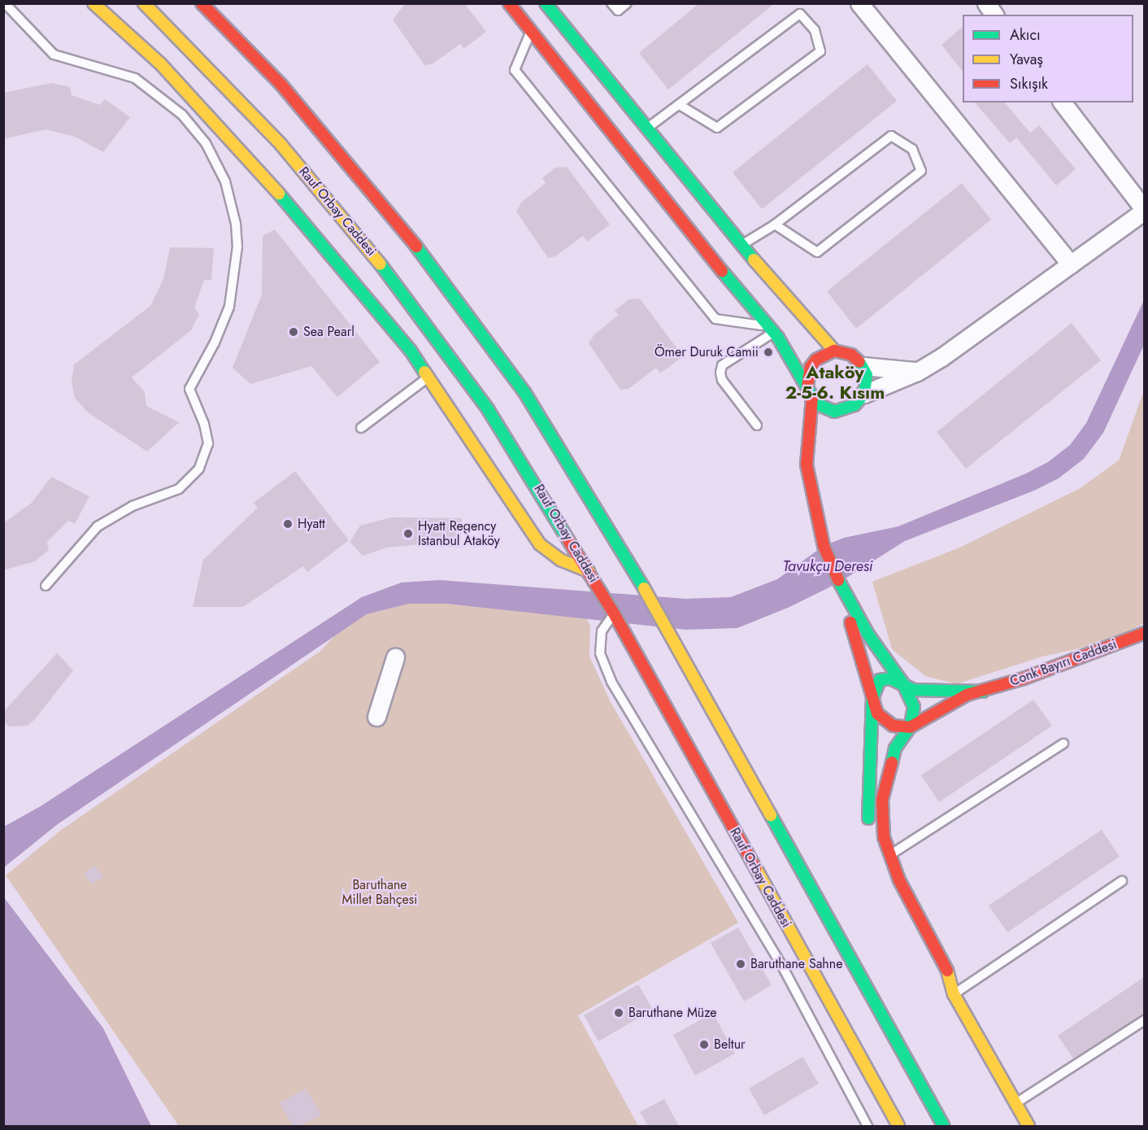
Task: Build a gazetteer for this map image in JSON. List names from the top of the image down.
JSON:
{
  "streets": {
    "main road": ["Rauf Orbay Caddesi", "Conk Bayırı Caddesi"]
  },
  "districts": ["Ataköy 2-5-6. Kısım"],
  "water": ["Tavukçu Deresi"],
  "parks": ["Baruthane Millet Bahçesi"],
  "places": [
    "Sea Pearl",
    "Ömer Duruk Camii",
    "Hyatt",
    "Hyatt Regency Istanbul Ataköy",
    "Baruthane Sahne",
    "Baruthane Müze",
    "Beltur"
  ],
  "legend": ["Akıcı", "Yavaş", "Sıkışık"]
}
